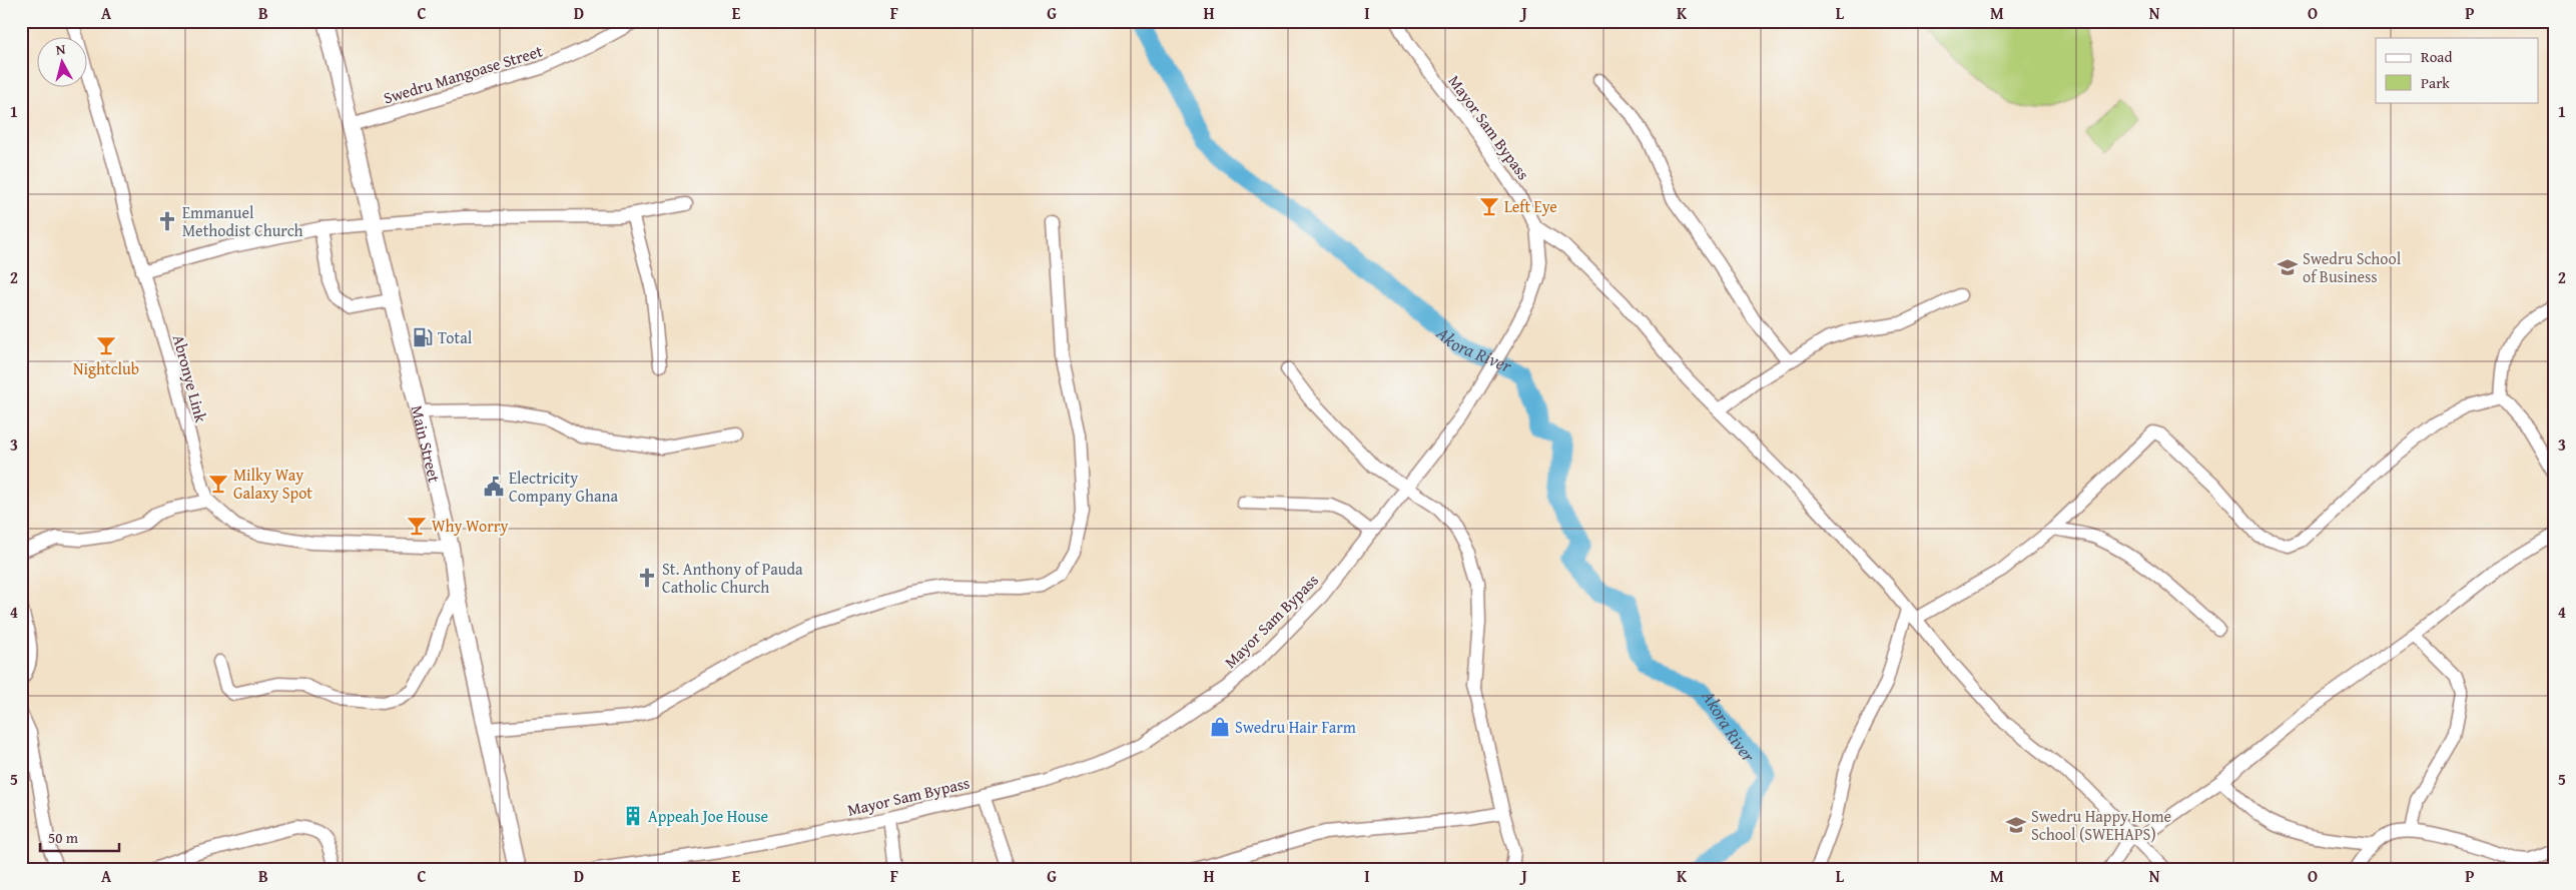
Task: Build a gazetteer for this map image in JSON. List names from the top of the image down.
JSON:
{
  "streets": {
    "main road": ["Main Street"],
    "street": ["Swedru Mangoase Street", "Mayor Sam Bypass", "Abronye Link"]
  },
  "crossings": [
    ["Swedru Mangoase Street", "Main Street"],
    ["Abronye Link", "Main Street"]
  ],
  "water": ["Akora River"],
  "places": {
    "bar": [
      "Left Eye",
      "Nightclub",
      "Milky Way Galaxy Spot",
      "Why Worry"
    ],
    "church": ["Emmanuel Methodist Church", "St. Anthony of Pauda Catholic Church"],
    "school or university": ["Swedru School of Business", "Swedru Happy Home School (SWEHAPS)"],
    "fuel station": ["Total"],
    "public building": ["Electricity Company Ghana"],
    "shop": ["Swedru Hair Farm"],
    "building": ["Appeah Joe House"]
  },
  "legend": ["Road", "Park"],
  "scale_bar": "50 m",
  "north": "top",
  "grid": {
    "columns": [
      "A",
      "B",
      "C",
      "D",
      "E",
      "F",
      "G",
      "H",
      "I",
      "J",
      "K",
      "L",
      "M",
      "N",
      "O",
      "P"
    ],
    "rows": [
      "1",
      "2",
      "3",
      "4",
      "5"
    ]
  }
}
